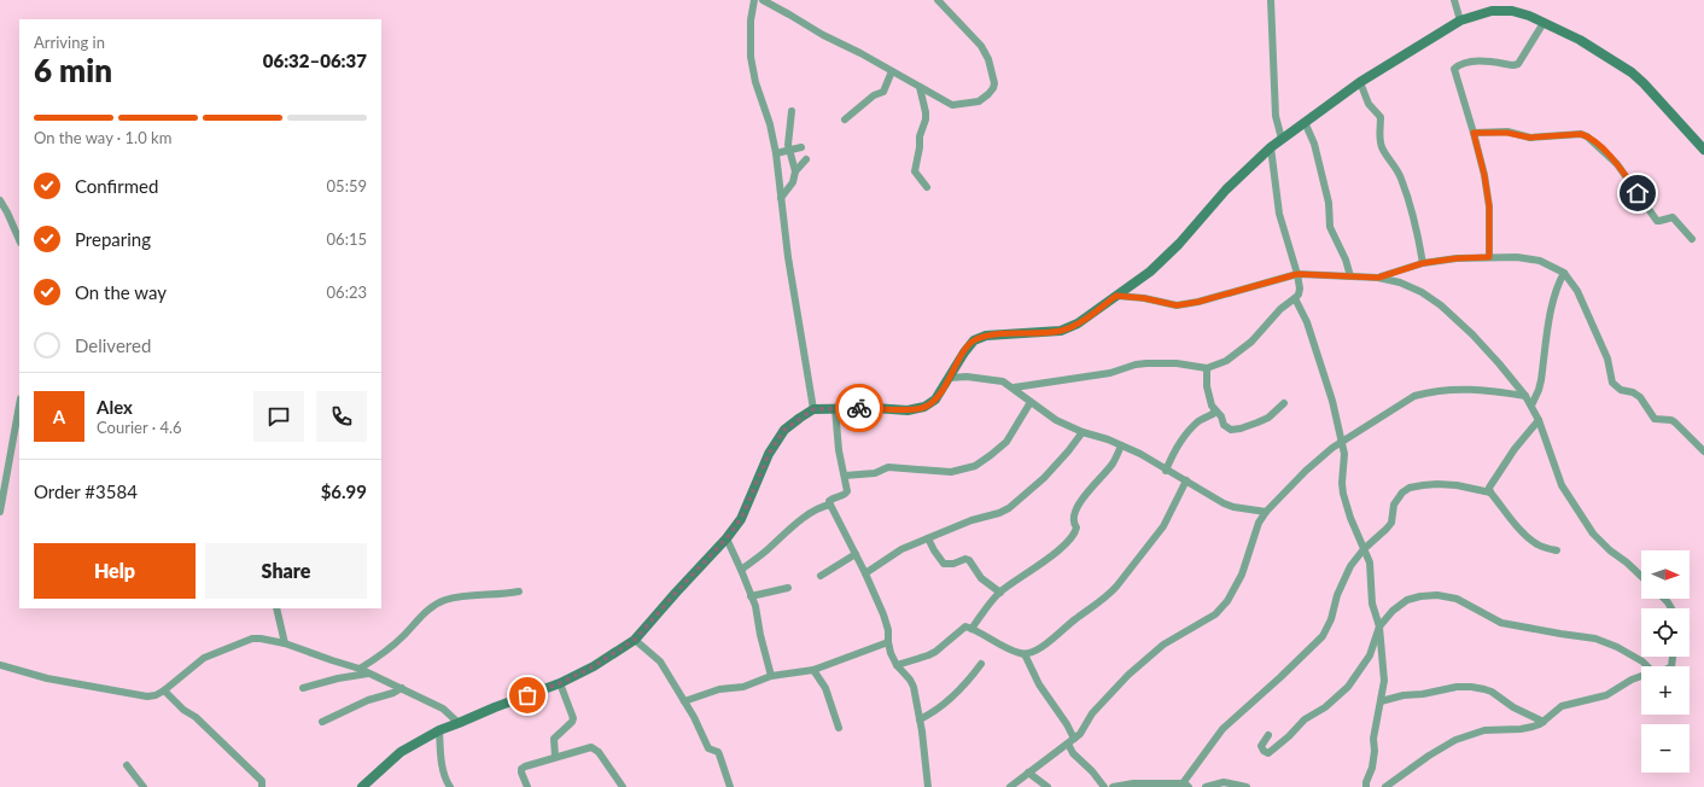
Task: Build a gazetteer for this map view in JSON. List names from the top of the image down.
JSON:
{
  "north": "right",
  "page": {
    "heading": ["6 min", "Arriving in", "06:32–06:37"],
    "panel": [
      "Alex",
      "Courier · 4.6",
      "Order #3584",
      "$6.99"
    ],
    "bar": "On the way · 1.0 km",
    "list": [
      ["Confirmed", "05:59"],
      ["Preparing", "06:15"],
      ["On the way", "06:23"],
      "Delivered"
    ],
    "round": "A",
    "buttons": ["Help", "Share"],
    "map_buttons": ["+", "−"]
  }
}
